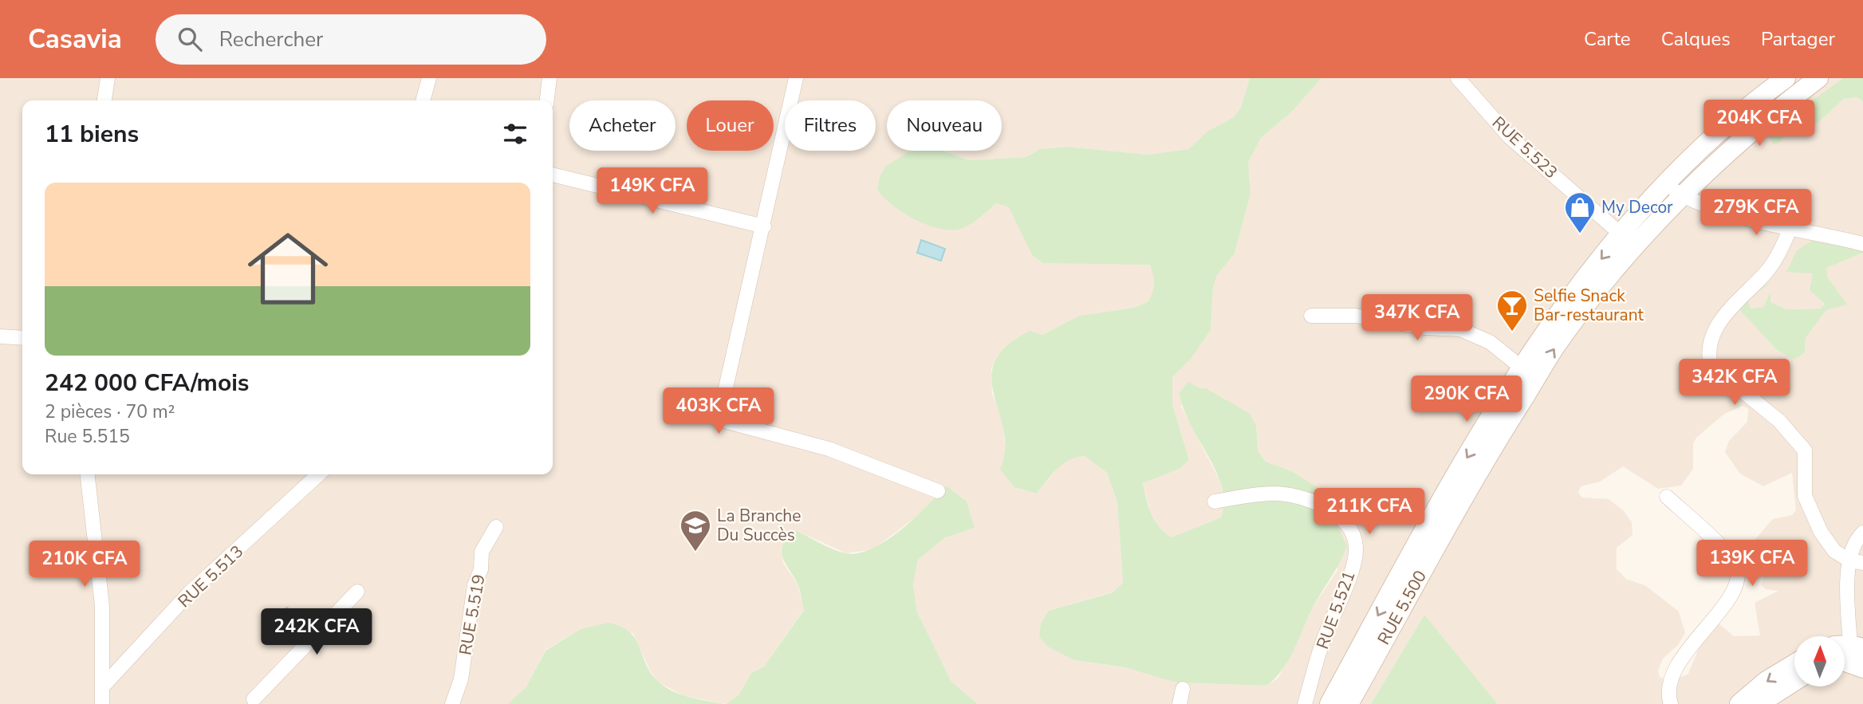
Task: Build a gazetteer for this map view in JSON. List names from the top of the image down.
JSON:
{
  "streets": {
    "main road": ["RUE 5.500"],
    "street": [
      "RUE 5.523",
      "RUE 5.513",
      "RUE 5.521",
      "RUE 5.519"
    ]
  },
  "crossings": [
    ["RUE 5.523", "RUE 5.500"]
  ],
  "places": {
    "shop": ["My Decor"],
    "bar": ["Selfie Snack Bar-restaurant"],
    "school or university": ["La Branche Du Succès"]
  },
  "north": "top",
  "page": {
    "header": "Casavia",
    "search": "Rechercher",
    "nav": ["Carte", "Calques", "Partager"],
    "price": [
      "204K CFA",
      "149K CFA",
      "279K CFA",
      "347K CFA",
      "342K CFA",
      "290K CFA",
      "403K CFA",
      "211K CFA",
      "139K CFA",
      "210K CFA",
      "242K CFA"
    ],
    "chip": [
      "Acheter",
      "Louer",
      "Filtres",
      "Nouveau"
    ],
    "heading": "11 biens",
    "list": [
      {
        "name": "242 000 CFA/mois",
        "note": "2 pièces · 70 m² · Rue 5.515"
      }
    ]
  }
}
